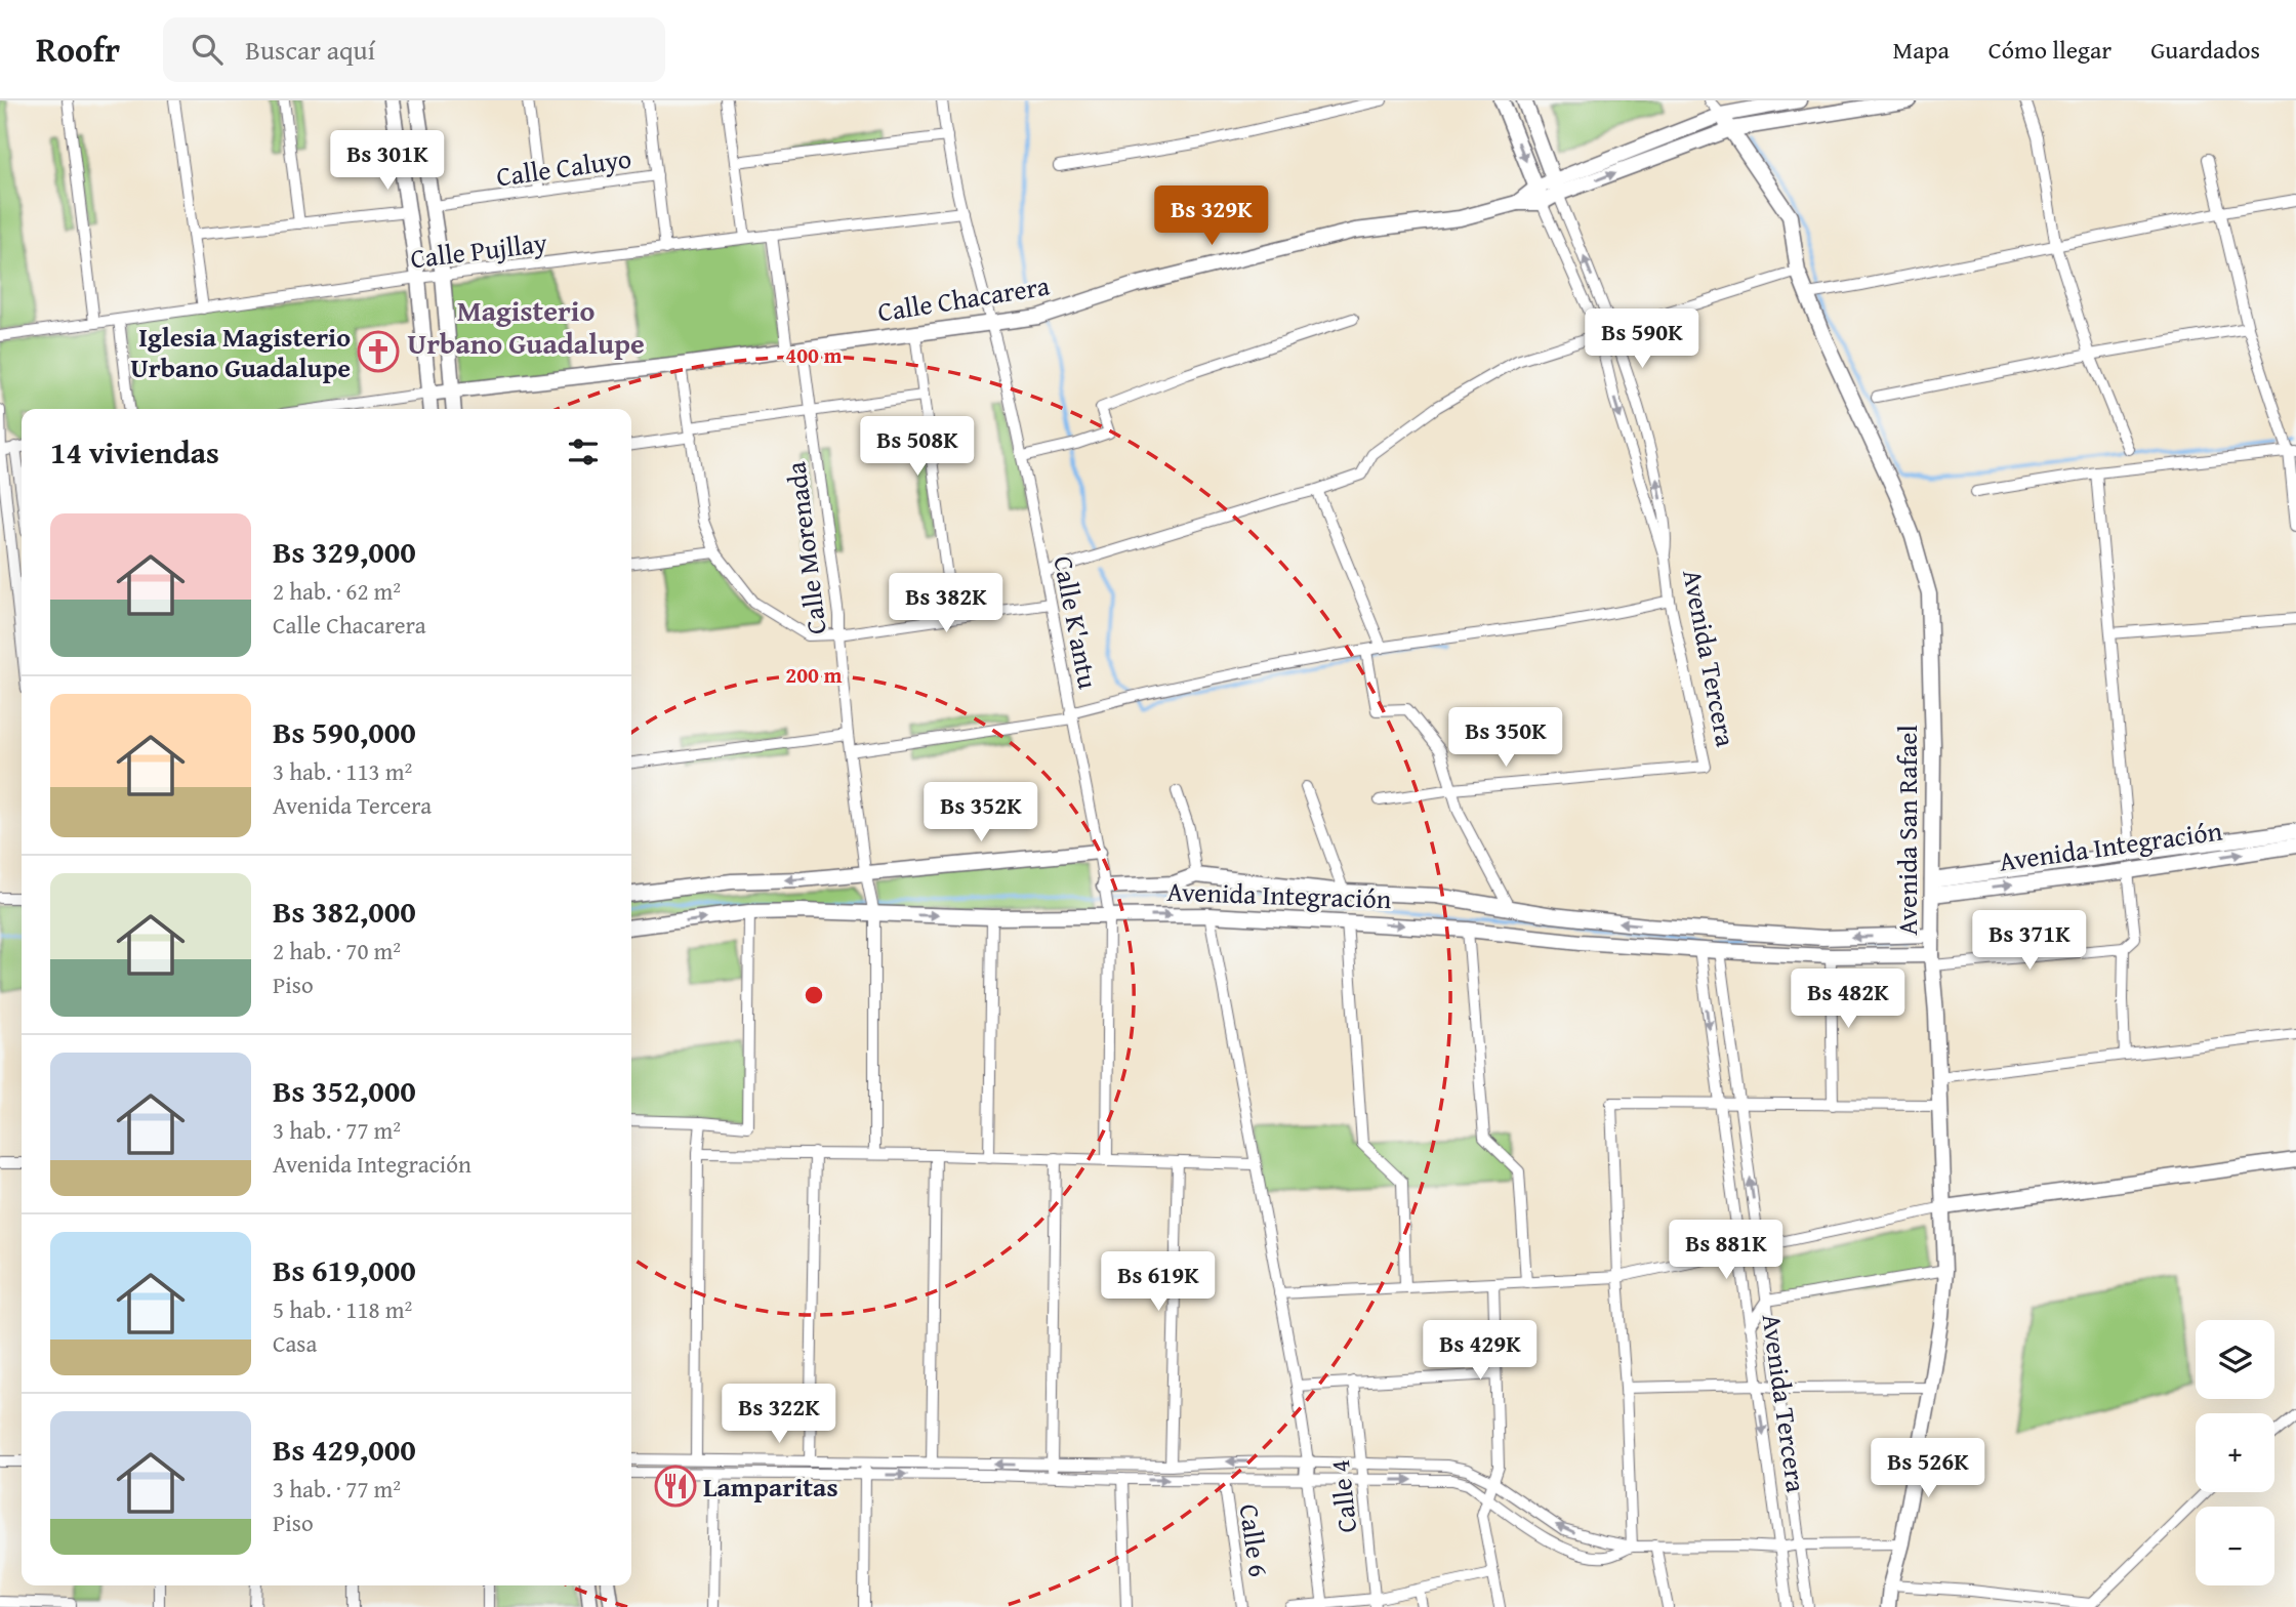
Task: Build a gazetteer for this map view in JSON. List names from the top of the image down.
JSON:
{
  "streets": {
    "street": [
      "Calle Caluyo",
      "Calle Pujllay",
      "Calle Chacarera",
      "Calle Morenada",
      "Calle K'antu",
      "Avenida Tercera",
      "Avenida San Rafael",
      "Avenida Integración",
      "Calle 4",
      "Calle 6"
    ]
  },
  "crossings": [
    ["Calle Pujllay", "Calle Morenada"],
    ["Calle Pujllay", "Calle K'antu"],
    ["Calle Chacarera", "Calle Morenada"],
    ["Calle Chacarera", "Calle K'antu"],
    ["Calle Morenada", "Avenida Integración"],
    ["Calle K'antu", "Avenida Integración"],
    ["Avenida Tercera", "Avenida Integración"],
    ["Avenida San Rafael", "Avenida Integración"]
  ],
  "districts": ["Magisterio Urbano Guadalupe"],
  "places": {
    "church": ["Iglesia Magisterio Urbano Guadalupe"],
    "restaurant": ["Lamparitas"]
  },
  "page": {
    "header": "Roofr",
    "search": "Buscar aquí",
    "nav": ["Mapa", "Cómo llegar", "Guardados"],
    "price": [
      "Bs 301K",
      "Bs 329K",
      "Bs 590K",
      "Bs 508K",
      "Bs 382K",
      "Bs 350K",
      "Bs 352K",
      "Bs 371K",
      "Bs 482K",
      "Bs 881K",
      "Bs 619K",
      "Bs 429K",
      "Bs 322K",
      "Bs 526K"
    ],
    "heading": "14 viviendas",
    "list": [
      {
        "name": "Bs 329,000",
        "note": "2 hab. · 62 m² · Calle Chacarera"
      },
      {
        "name": "Bs 590,000",
        "note": "3 hab. · 113 m² · Avenida Tercera"
      },
      {
        "name": "Bs 382,000",
        "note": "2 hab. · 70 m² · Piso"
      },
      {
        "name": "Bs 352,000",
        "note": "3 hab. · 77 m² · Avenida Integración"
      },
      {
        "name": "Bs 619,000",
        "note": "5 hab. · 118 m² · Casa"
      },
      {
        "name": "Bs 429,000",
        "note": "3 hab. · 77 m² · Piso"
      }
    ],
    "map_buttons": ["+", "−"]
  },
  "rings": ["400 m", "200 m"]
}
